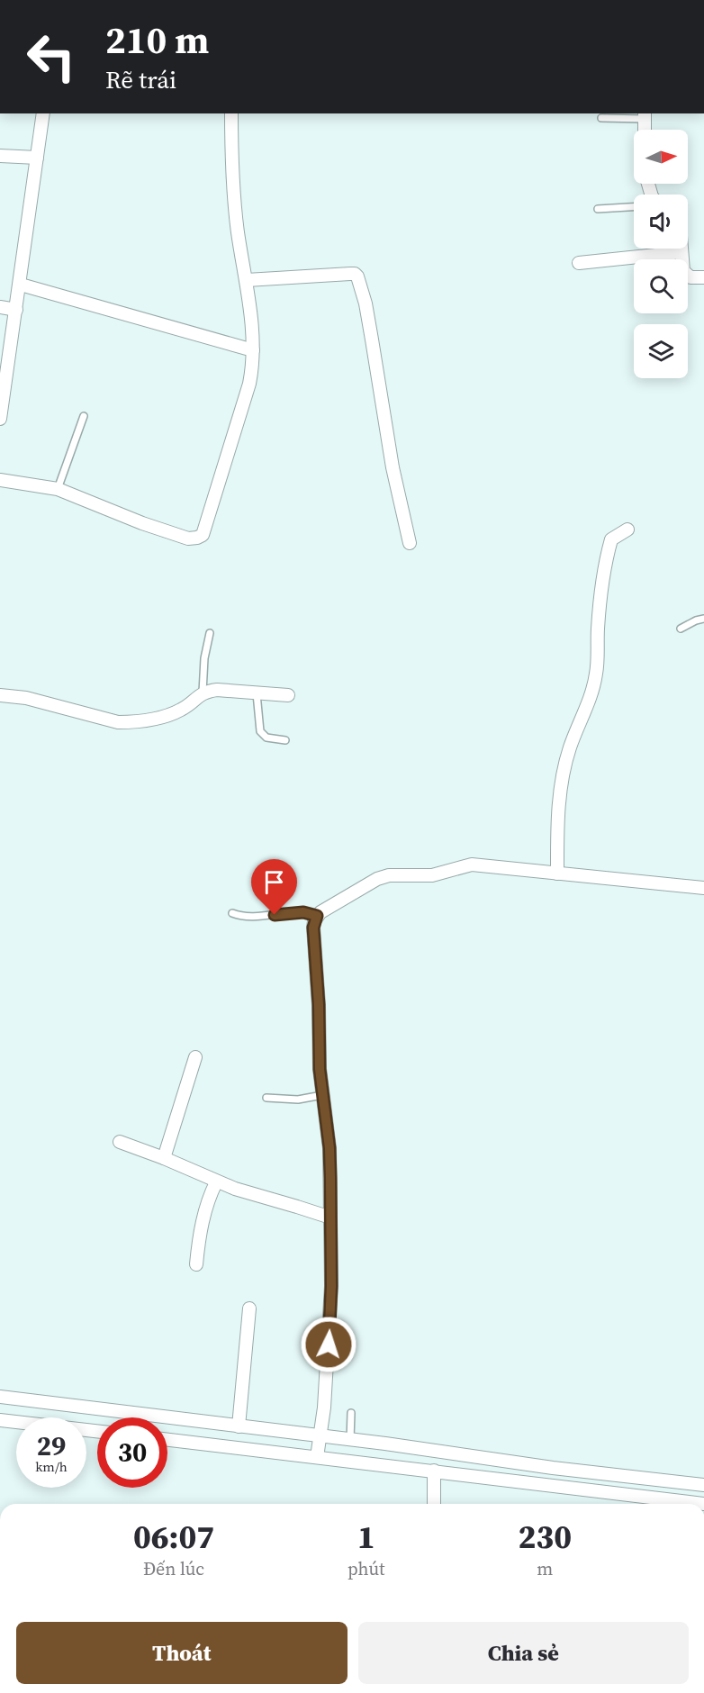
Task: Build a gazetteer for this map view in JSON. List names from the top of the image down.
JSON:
{
  "north": "right",
  "page": {
    "turn": ["210 m", "Rẽ trái"],
    "speed": "29 km/h",
    "limit": "30",
    "eta": [
      "06:07",
      "Đến lúc",
      "1",
      "phút",
      "230",
      "m"
    ],
    "buttons": ["Thoát", "Chia sẻ"]
  }
}
